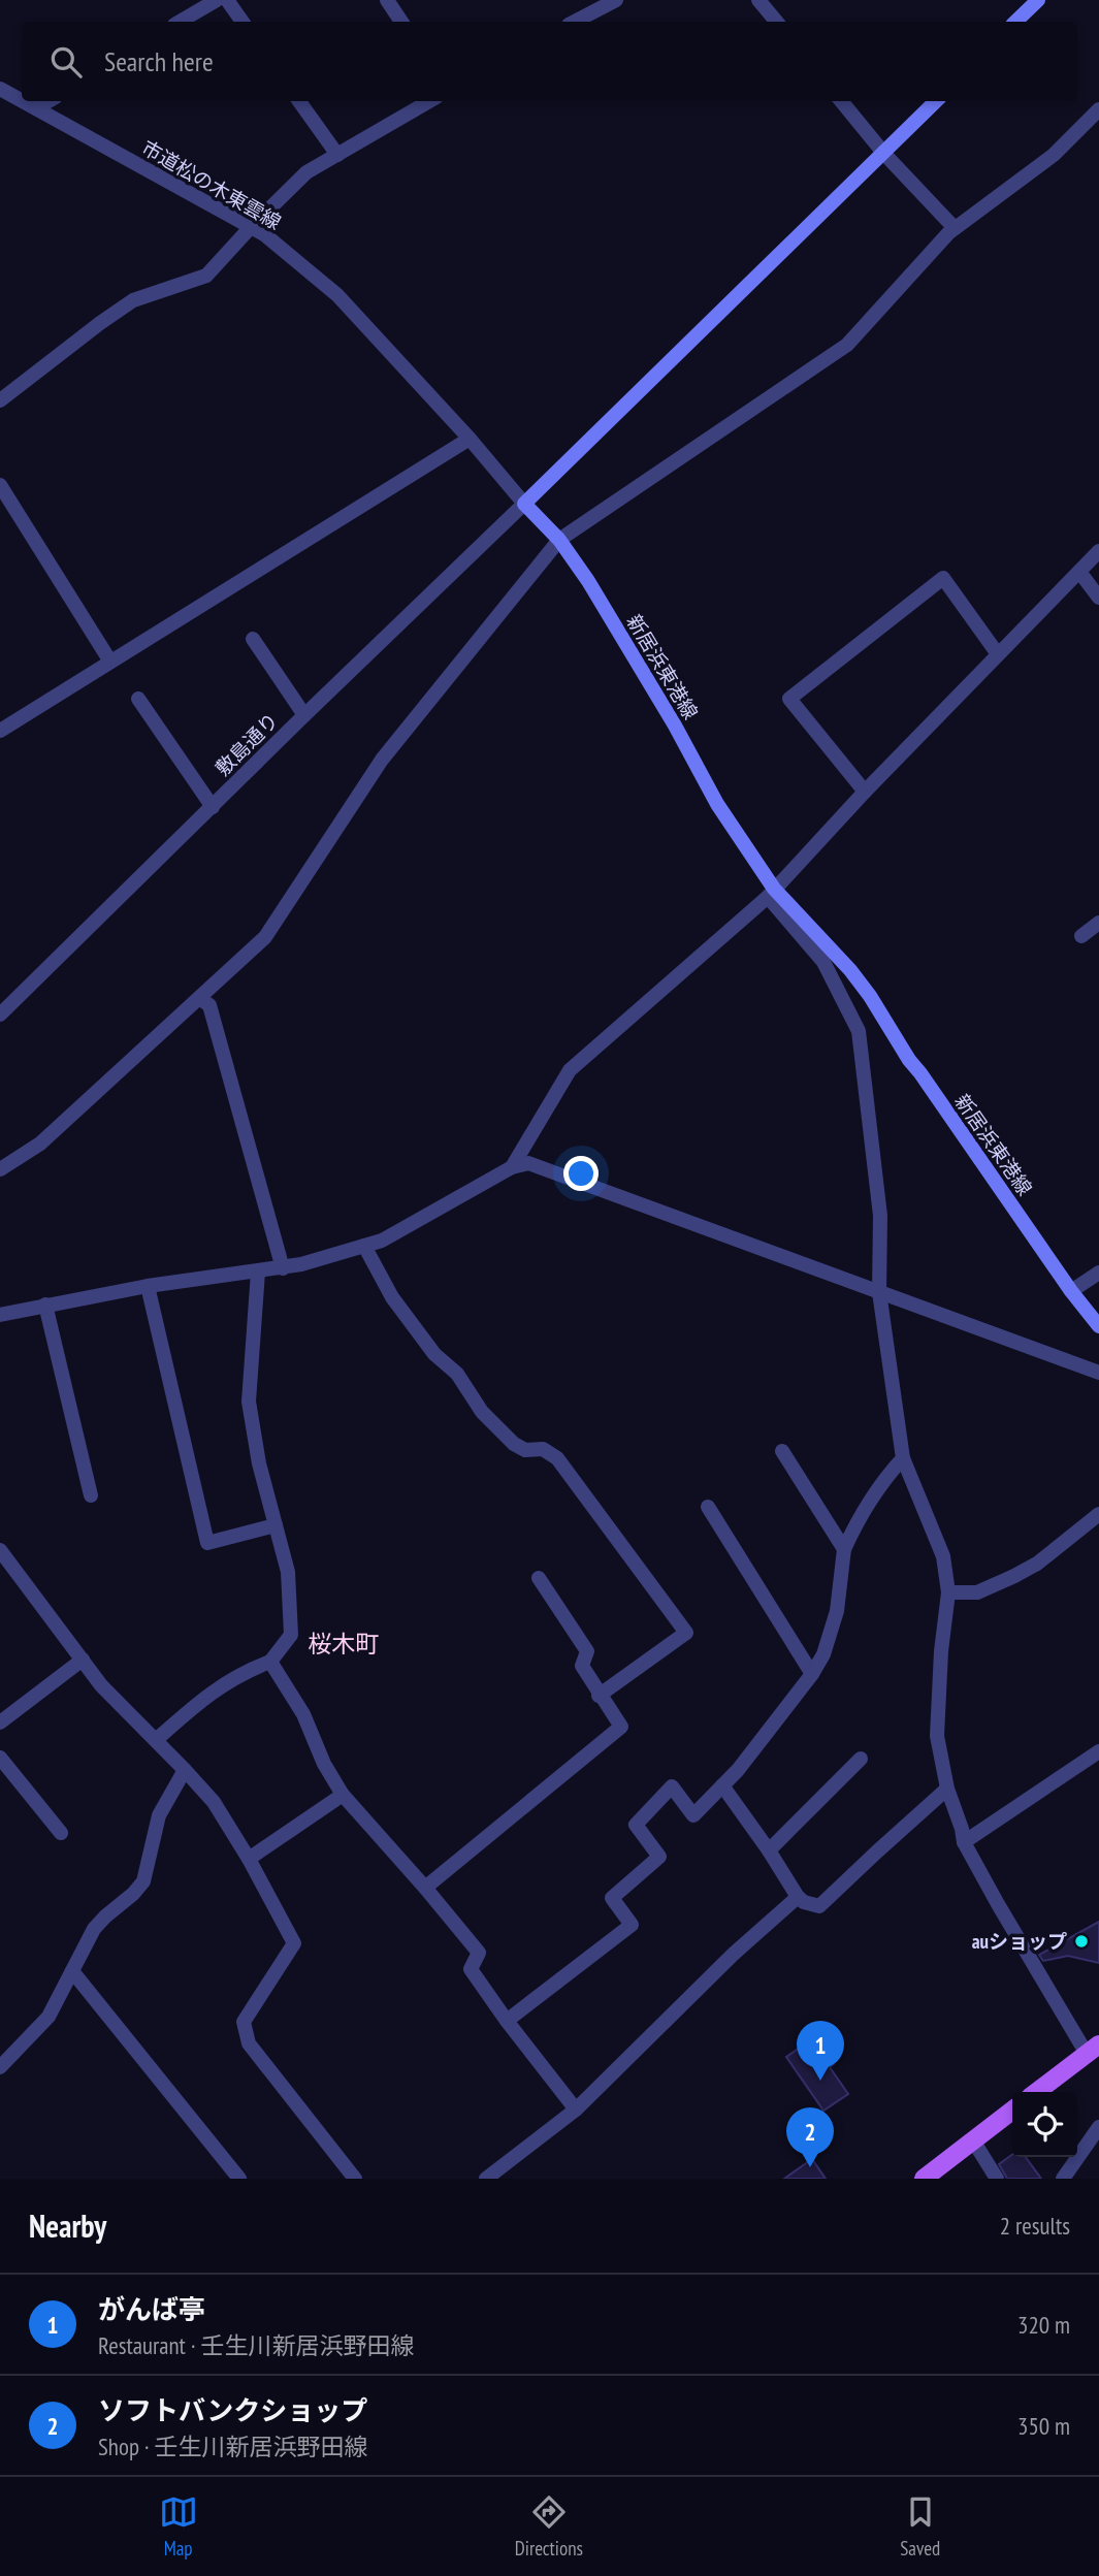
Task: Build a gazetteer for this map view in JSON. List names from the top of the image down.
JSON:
{
  "streets": {
    "main road": ["新居浜東港線"],
    "street": ["市道松の木東雲線", "敷島通り"]
  },
  "crossings": [
    ["市道松の木東雲線", "新居浜東港線"],
    ["市道松の木東雲線", "敷島通り"],
    ["新居浜東港線", "敷島通り"]
  ],
  "districts": ["桜木町"],
  "places": ["auショップ"],
  "page": {
    "search": "Search here",
    "pins": ["1", "2"],
    "heading": ["Nearby", "2 results"],
    "list": [
      {
        "mark": "1",
        "name": "がんば亭",
        "note": "Restaurant · 壬生川新居浜野田線",
        "value": "320 m"
      },
      {
        "mark": "2",
        "name": "ソフトバンクショップ",
        "note": "Shop · 壬生川新居浜野田線",
        "value": "350 m"
      }
    ],
    "nav": ["Map", "Directions", "Saved"]
  }
}
